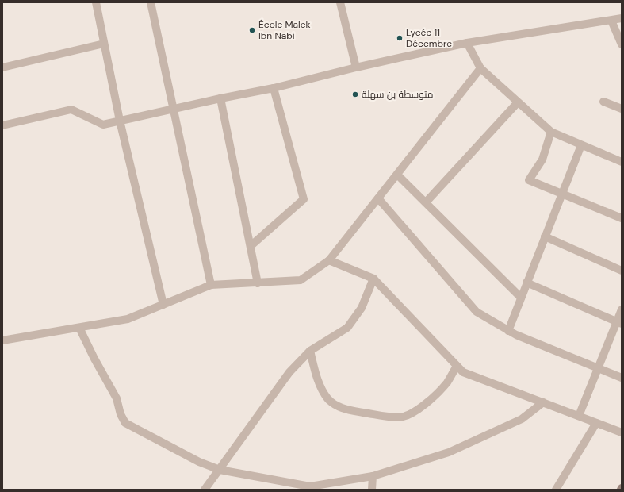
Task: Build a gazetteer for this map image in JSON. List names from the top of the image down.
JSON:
{
  "places": ["École Malek Ibn Nabi", "Lycée 11 Décembre", "متوسطة بن سهلة"]
}
